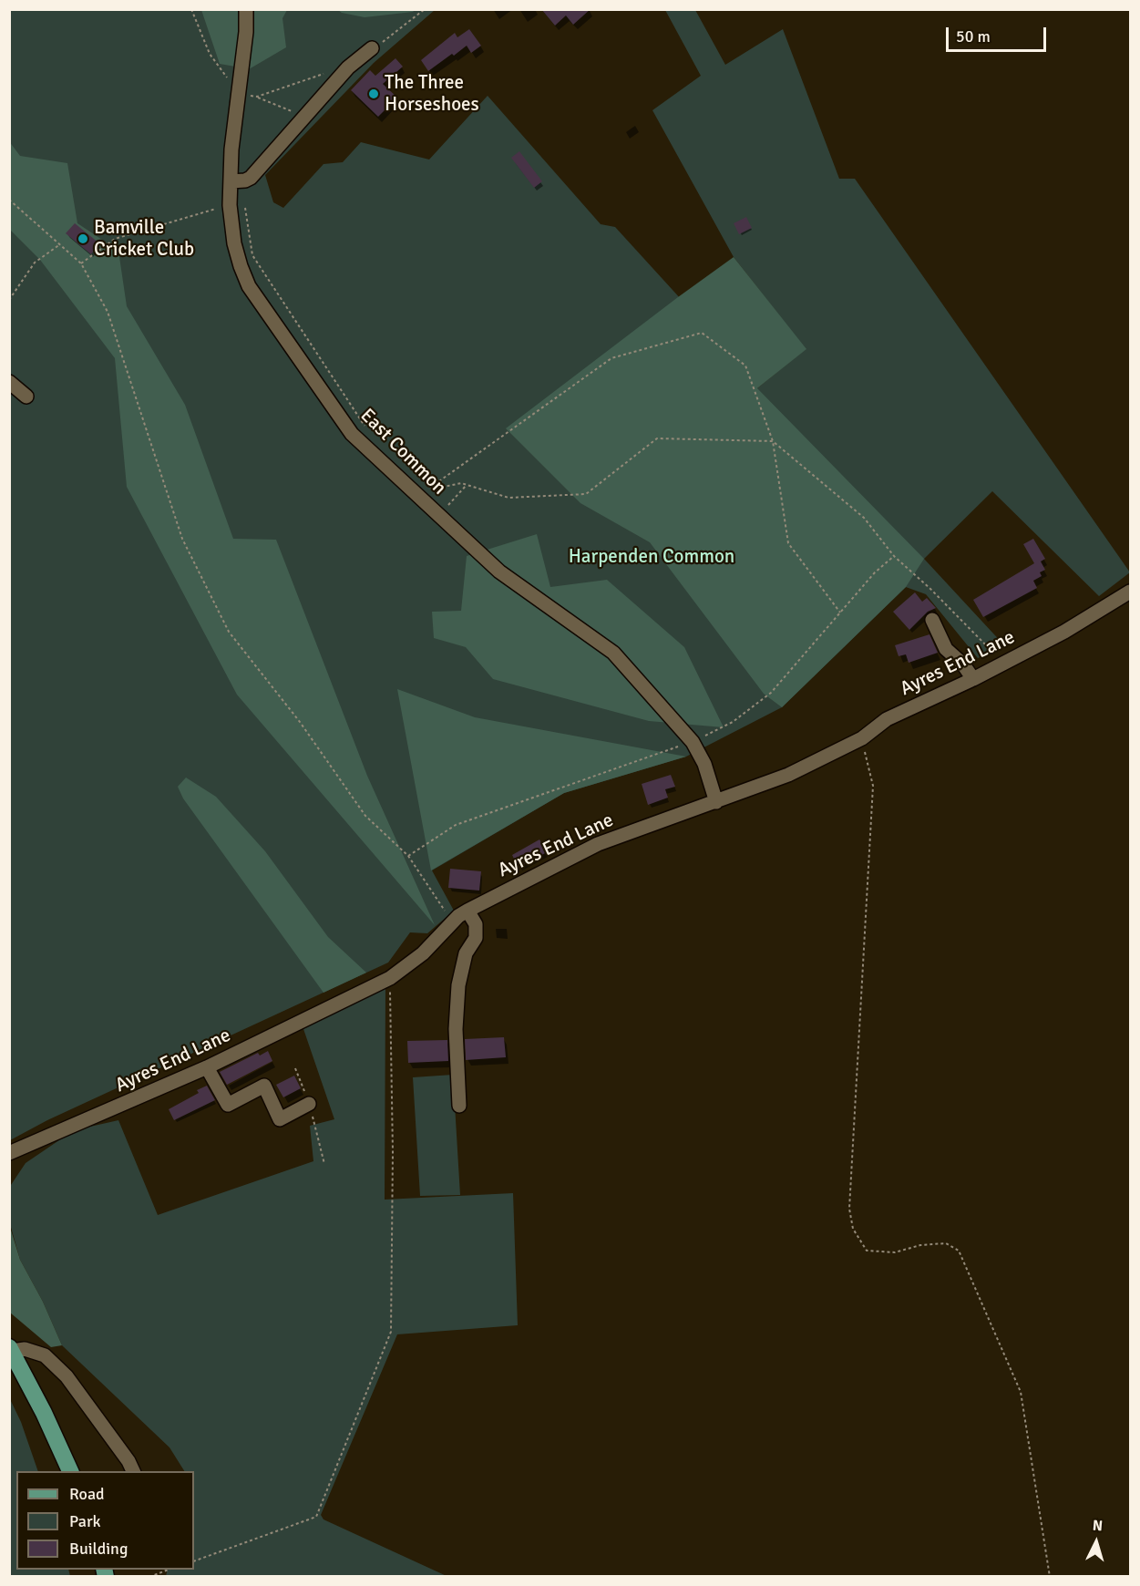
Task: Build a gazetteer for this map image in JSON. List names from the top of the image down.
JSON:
{
  "streets": {
    "street": ["East Common", "Ayres End Lane"]
  },
  "crossings": [
    ["East Common", "Ayres End Lane"]
  ],
  "parks": ["Harpenden Common"],
  "places": ["The Three Horseshoes", "Bamville Cricket Club"],
  "legend": ["Road", "Park", "Building"],
  "scale_bar": "50 m",
  "north": "top"
}
